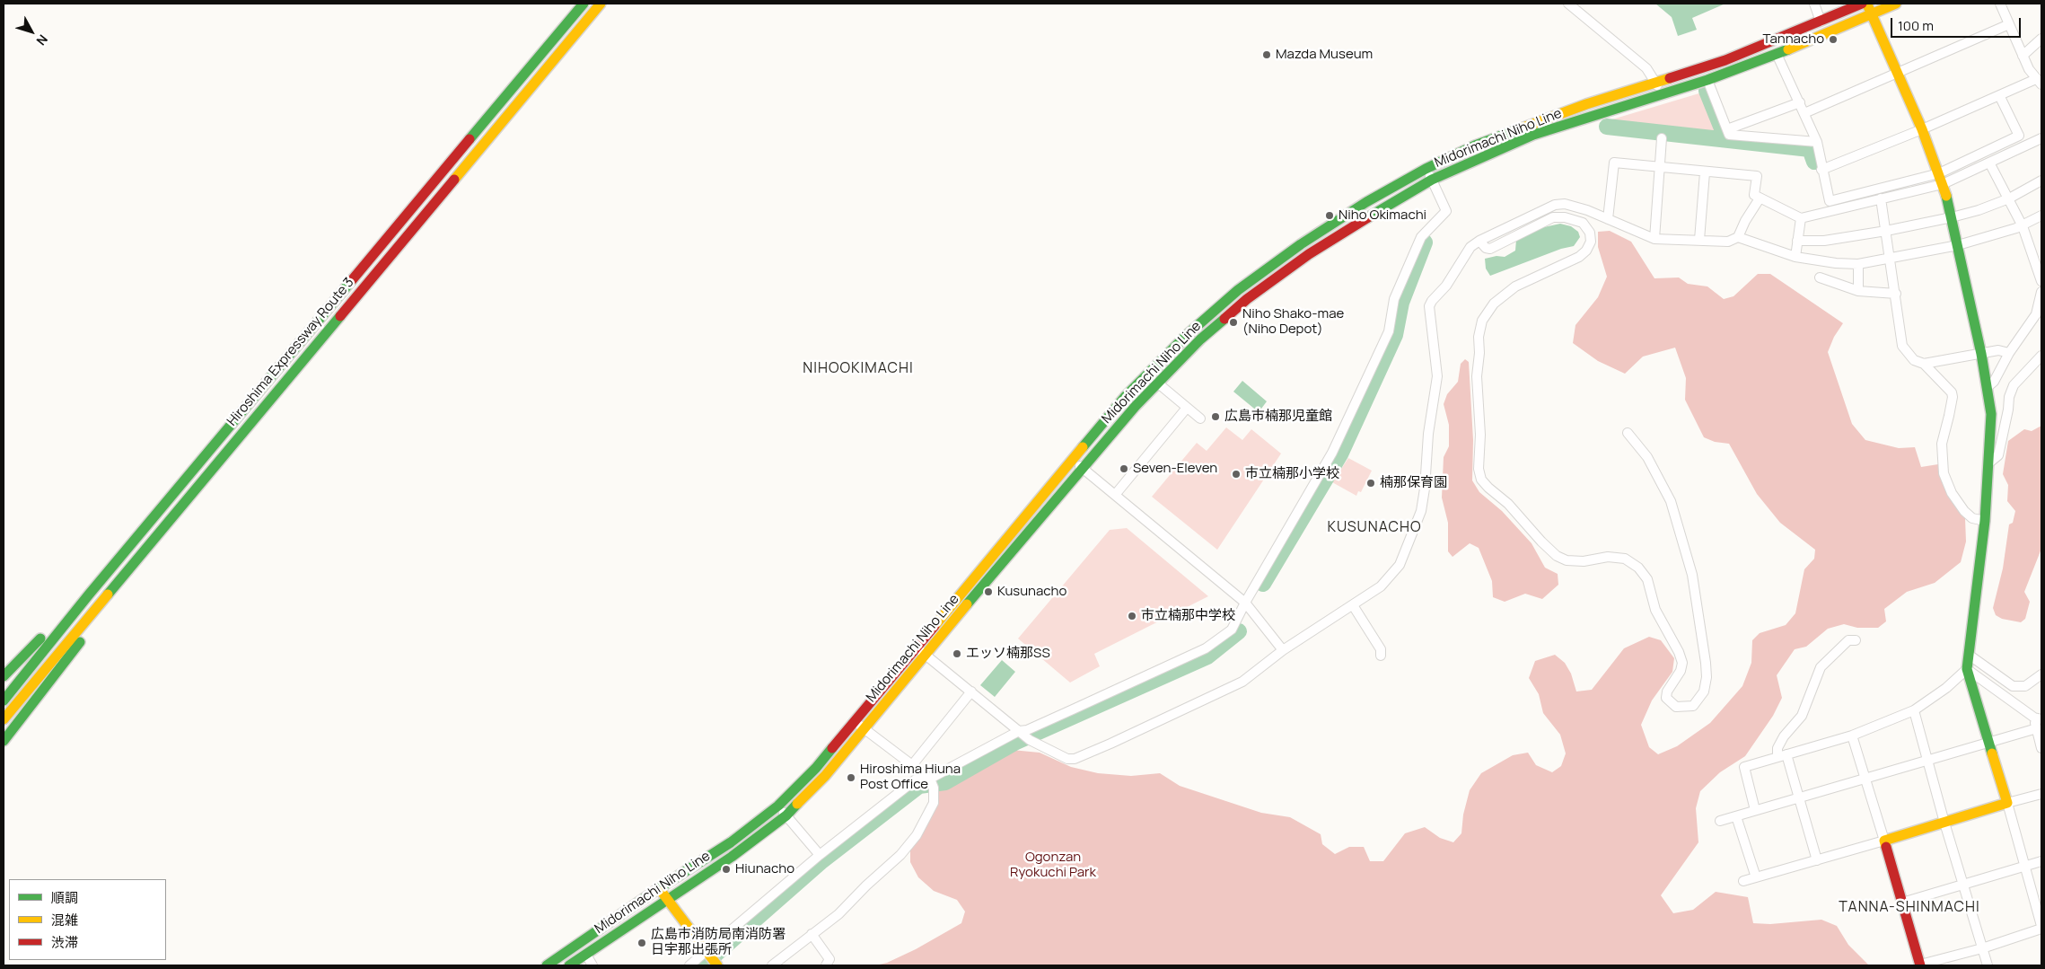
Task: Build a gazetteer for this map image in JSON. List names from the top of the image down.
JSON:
{
  "streets": {
    "main road": ["Midorimachi Niho Line", "Hiroshima Expressway Route 3"]
  },
  "districts": ["NIHOOKIMACHI", "KUSUNACHO", "TANNA-SHINMACHI"],
  "parks": ["Ogonzan Ryokuchi Park"],
  "places": [
    "Tannacho",
    "Mazda Museum",
    "Niho Okimachi",
    "Niho Shako-mae (Niho Depot)",
    "広島市楠那児童館",
    "Seven-Eleven",
    "市立楠那小学校",
    "楠那保育園",
    "Kusunacho",
    "市立楠那中学校",
    "エッソ楠那SS",
    "Hiroshima Hiuna Post Office",
    "Hiunacho",
    "広島市消防局南消防署 日宇那出張所"
  ],
  "legend": ["順調", "混雑", "渋滞"],
  "scale_bar": "100 m",
  "north": "bottom right"
}
